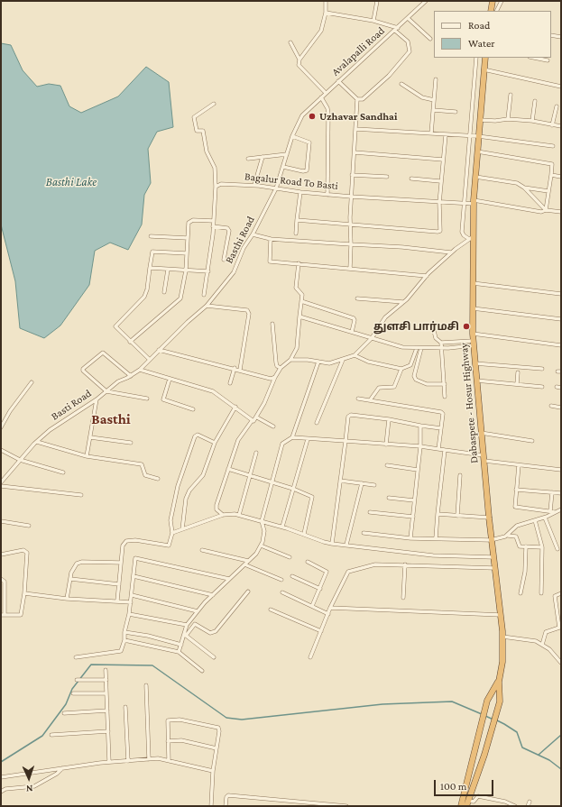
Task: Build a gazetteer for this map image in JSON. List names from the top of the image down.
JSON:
{
  "streets": {
    "highway": ["Dabaspete - Hosur Highway"],
    "street": [
      "Avalapalli Road",
      "Bagalur Road To Basti",
      "Basthi Road",
      "Basti Road"
    ]
  },
  "crossings": [
    ["Avalapalli Road", "Basthi Road"],
    ["Bagalur Road To Basti", "Basthi Road"],
    ["Bagalur Road To Basti", "Dabaspete - Hosur Highway"],
    ["Basthi Road", "Basti Road"]
  ],
  "districts": ["Basthi"],
  "water": ["Basthi Lake"],
  "places": ["Uzhavar Sandhai", "துளசி பார்மசி"],
  "legend": ["Road", "Water"],
  "scale_bar": "100 m",
  "north": "bottom"
}
